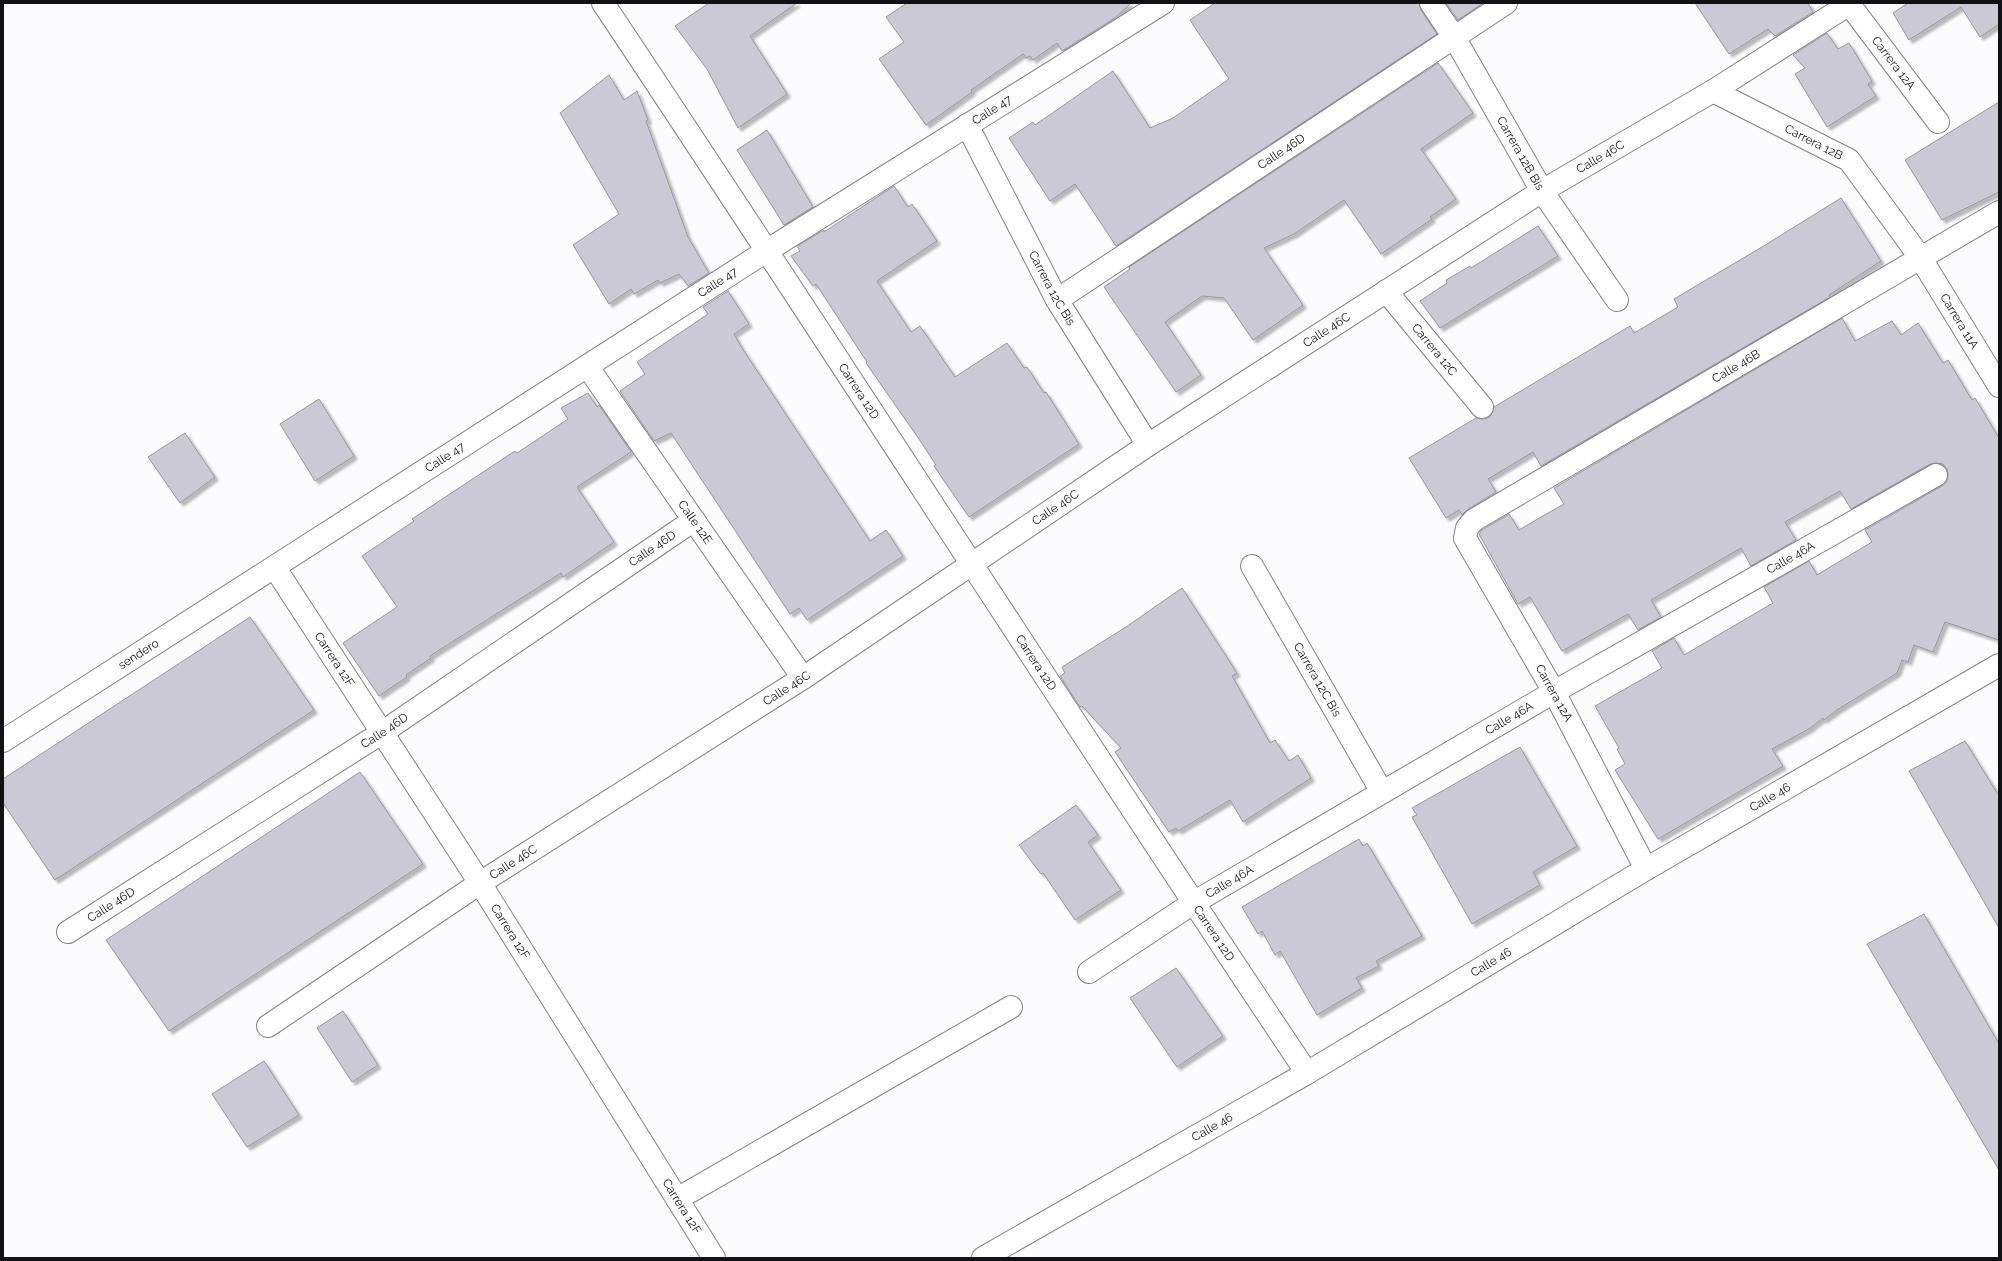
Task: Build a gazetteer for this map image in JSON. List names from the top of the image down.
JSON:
{
  "streets": {
    "street": [
      "Carrera 12A",
      "Calle 47",
      "Carrera 12B",
      "Calle 46D",
      "Carrera 12B Bis",
      "Calle 46C",
      "Carrera 12C Bis",
      "Carrera 11A",
      "Carrera 12C",
      "Calle 46B",
      "Carrera 12D",
      "Calle 12E",
      "Calle 46A",
      "sendero",
      "Carrera 12F",
      "Calle 46"
    ]
  },
  "crossings": [
    ["Carrera 12A", "Calle 46C"],
    ["Carrera 12A", "Calle 46B"],
    ["Carrera 12A", "Calle 46A"],
    ["Carrera 12A", "Calle 46"],
    ["Calle 47", "Carrera 12C Bis"],
    ["Calle 47", "Carrera 12D"],
    ["Calle 47", "Calle 12E"],
    ["Calle 47", "sendero"],
    ["Calle 47", "Carrera 12F"],
    ["Carrera 12B", "Calle 46C"],
    ["Carrera 12B", "Carrera 11A"],
    ["Carrera 12B", "Calle 46B"],
    ["Calle 46D", "Carrera 12B Bis"],
    ["Calle 46D", "Carrera 12C Bis"],
    ["Calle 46D", "Calle 12E"],
    ["Calle 46D", "Carrera 12F"],
    ["Carrera 12B Bis", "Calle 46C"],
    ["Calle 46C", "Carrera 12C Bis"],
    ["Calle 46C", "Carrera 12C"],
    ["Calle 46C", "Carrera 12D"],
    ["Calle 46C", "Calle 12E"],
    ["Calle 46C", "Carrera 12F"],
    ["Carrera 12C Bis", "Calle 46A"],
    ["Carrera 11A", "Calle 46B"],
    ["Carrera 12D", "Calle 46A"],
    ["Carrera 12D", "Calle 46"],
    ["sendero", "Carrera 12F"]
  ]
}
